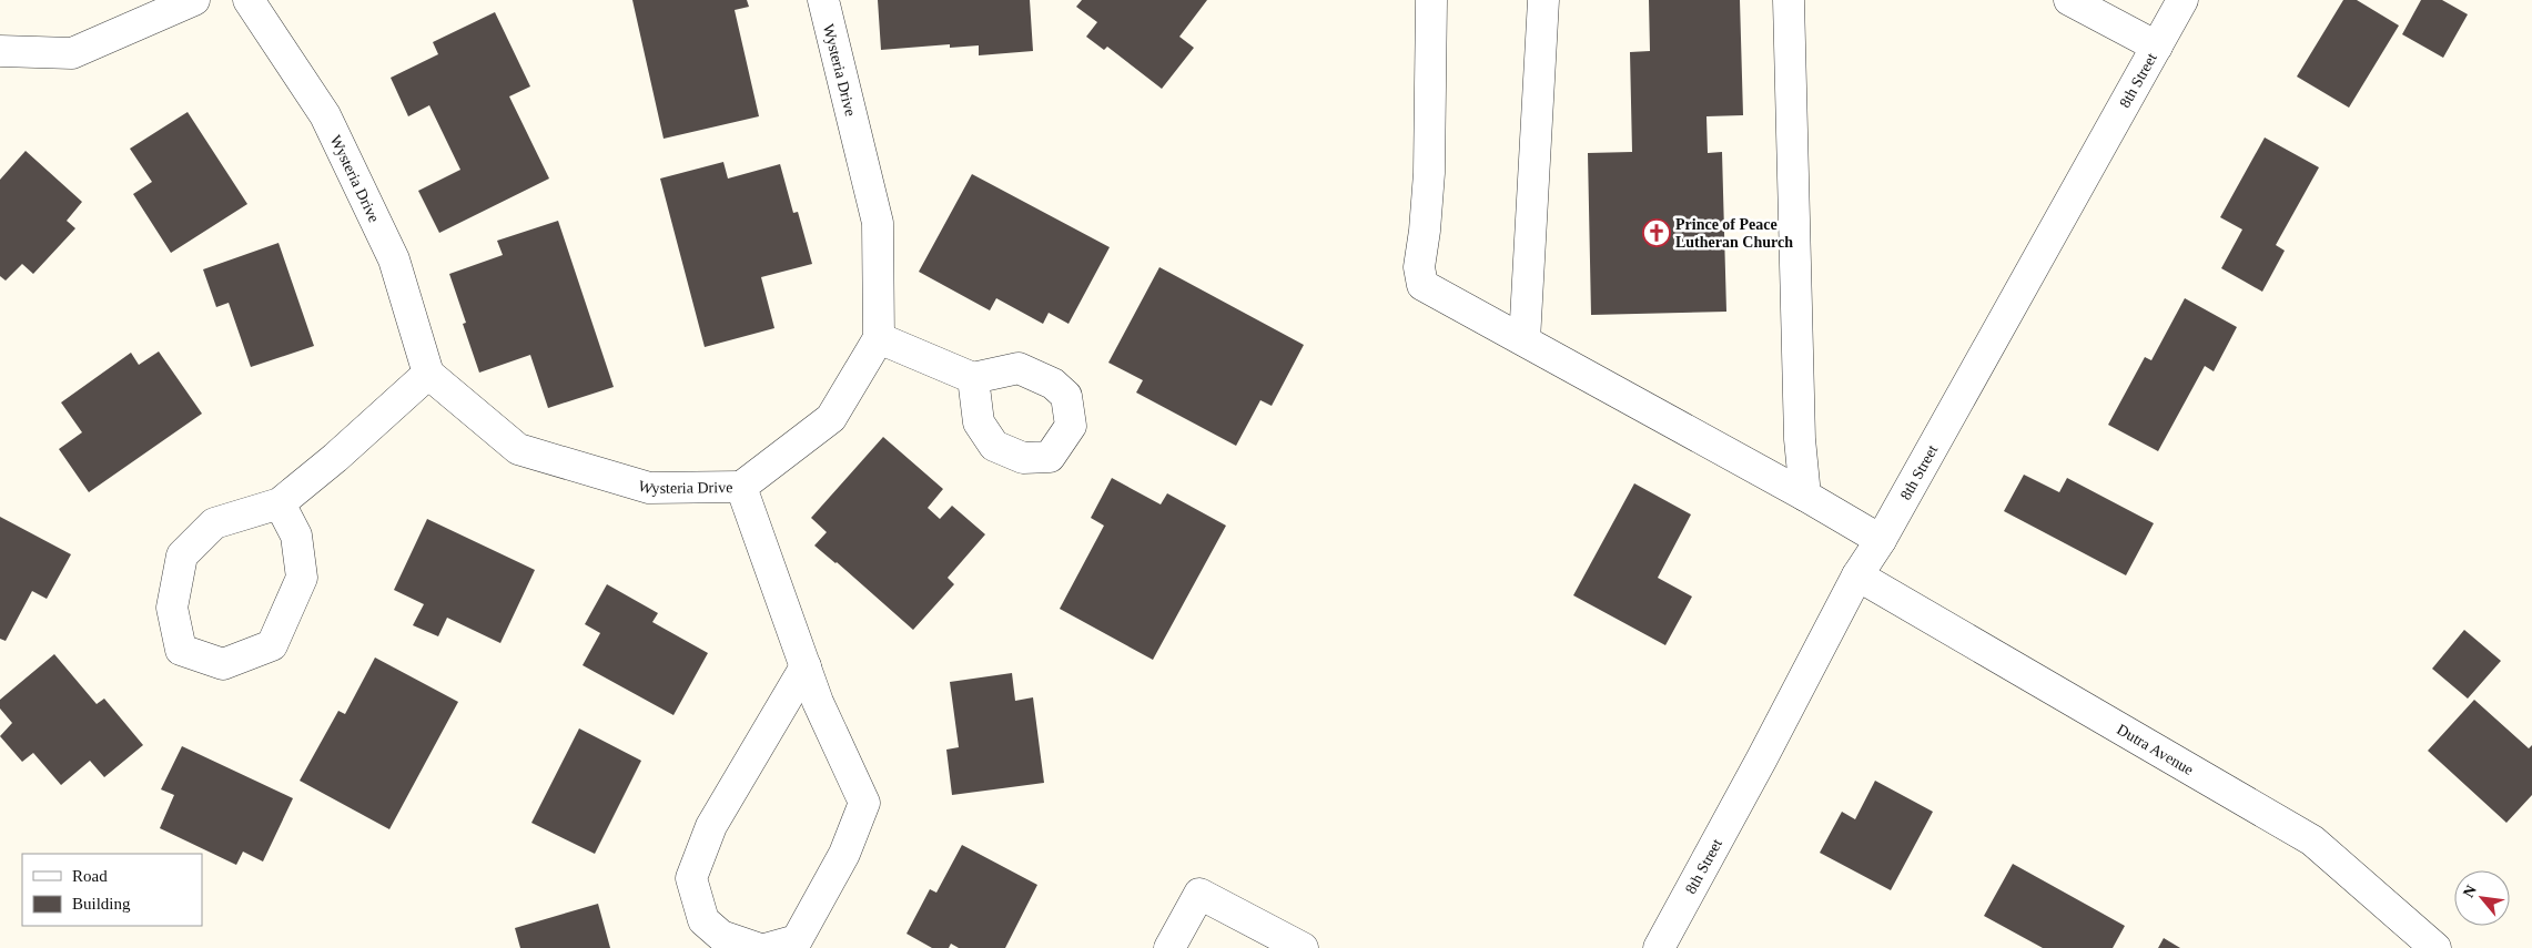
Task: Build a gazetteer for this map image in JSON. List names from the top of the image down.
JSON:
{
  "streets": {
    "street": ["Wysteria Drive", "8th Street", "Dutra Avenue"]
  },
  "crossings": [
    ["8th Street", "Dutra Avenue"]
  ],
  "places": {
    "church": ["Prince of Peace Lutheran Church"]
  },
  "legend": ["Road", "Building"],
  "north": "top left"
}
